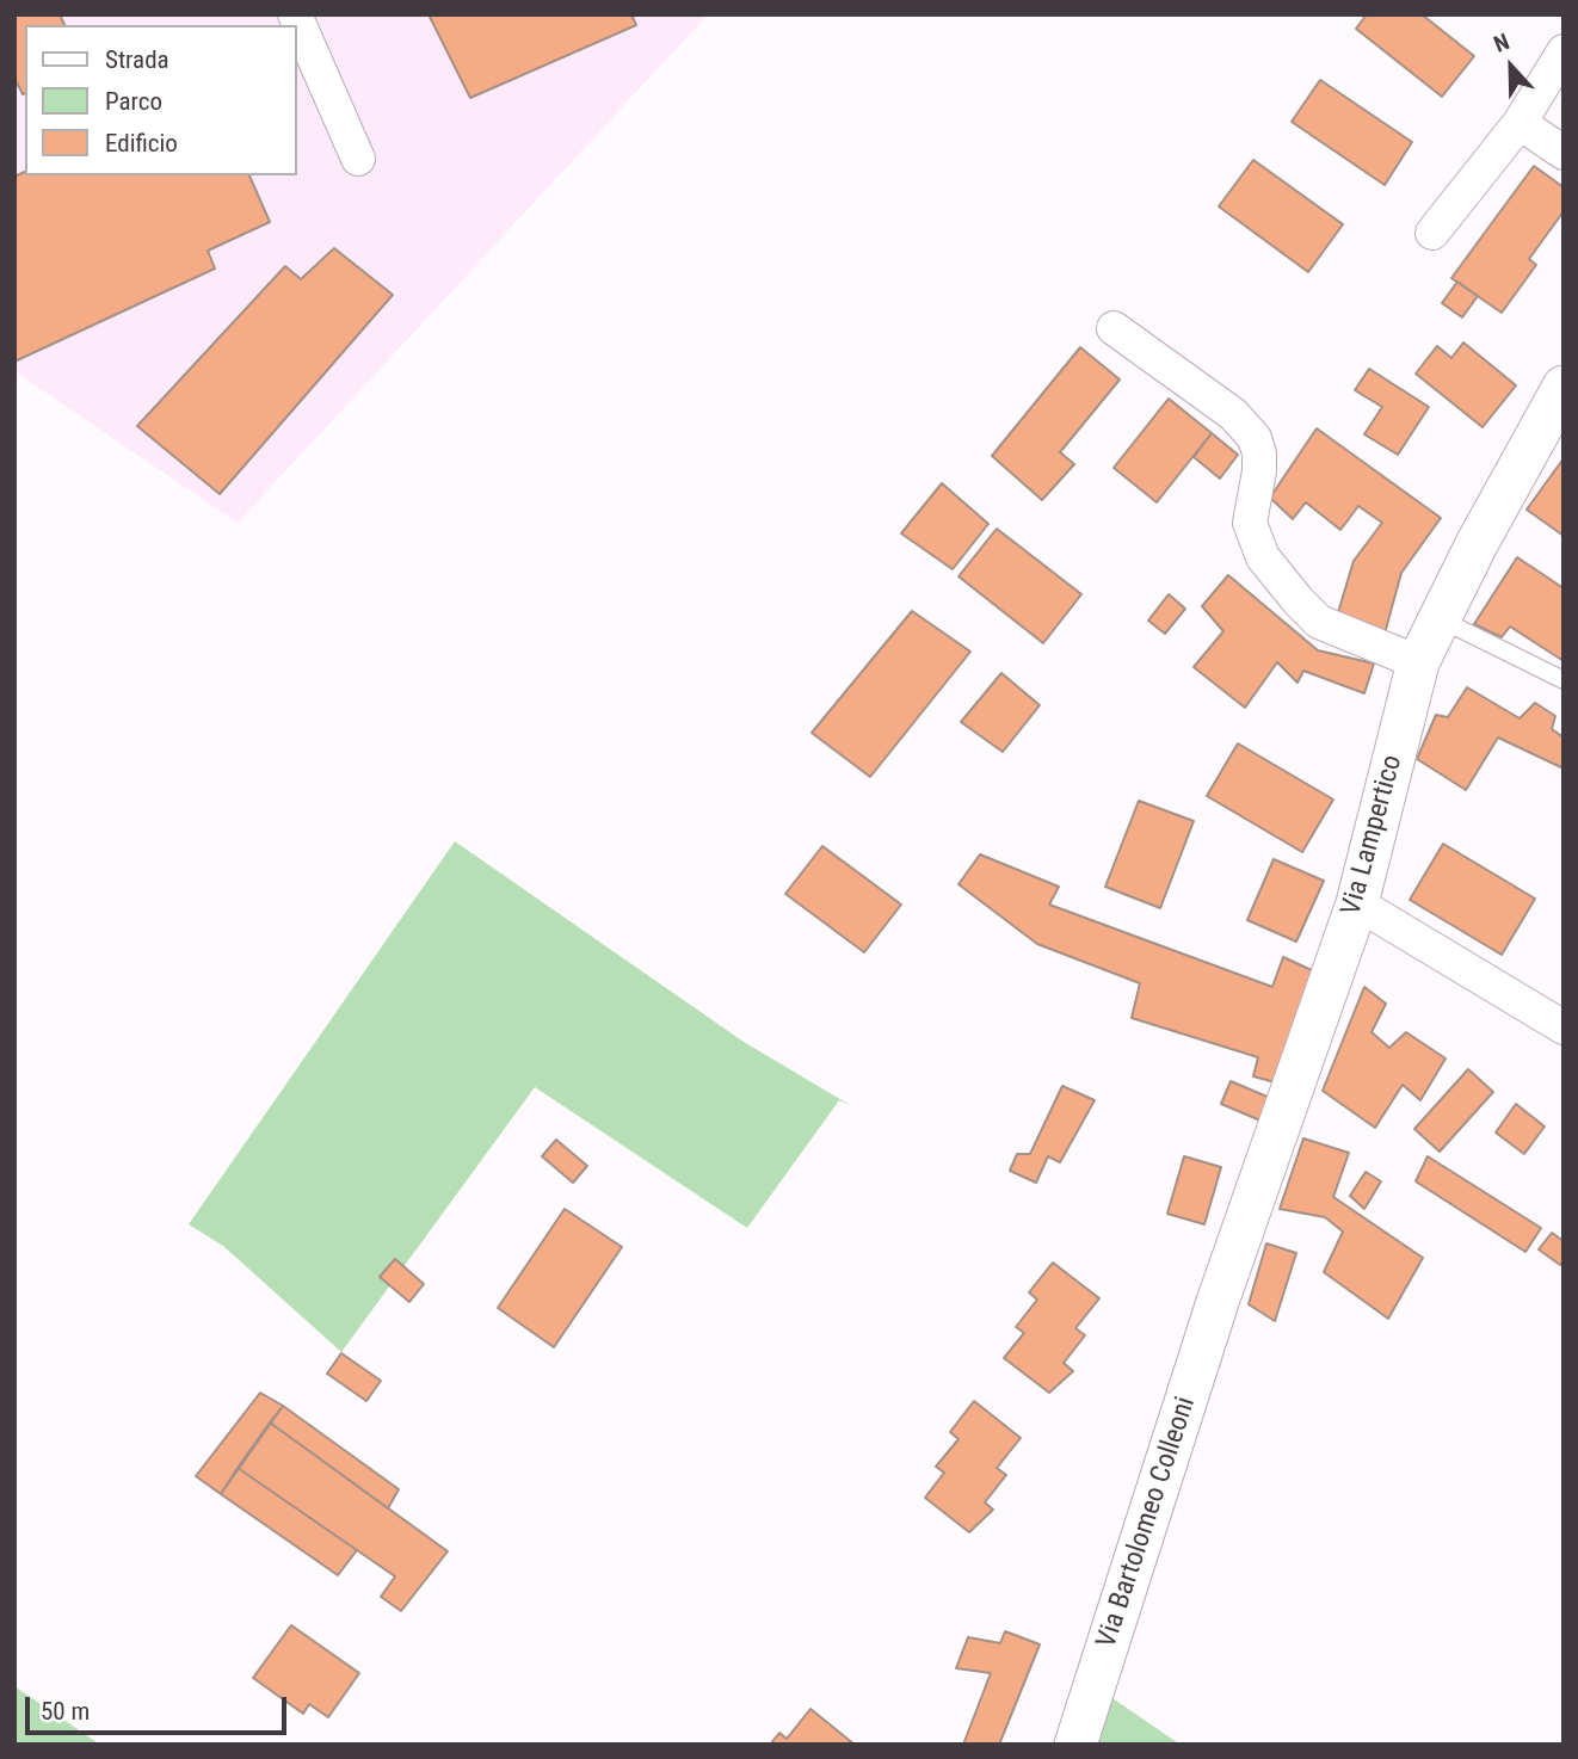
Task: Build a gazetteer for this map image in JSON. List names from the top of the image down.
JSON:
{
  "streets": {
    "street": ["Via Lampertico", "Via Bartolomeo Colleoni"]
  },
  "crossings": [
    ["Via Lampertico", "Via Bartolomeo Colleoni"]
  ],
  "legend": ["Strada", "Parco", "Edificio"],
  "scale_bar": "50 m",
  "north": "top"
}
